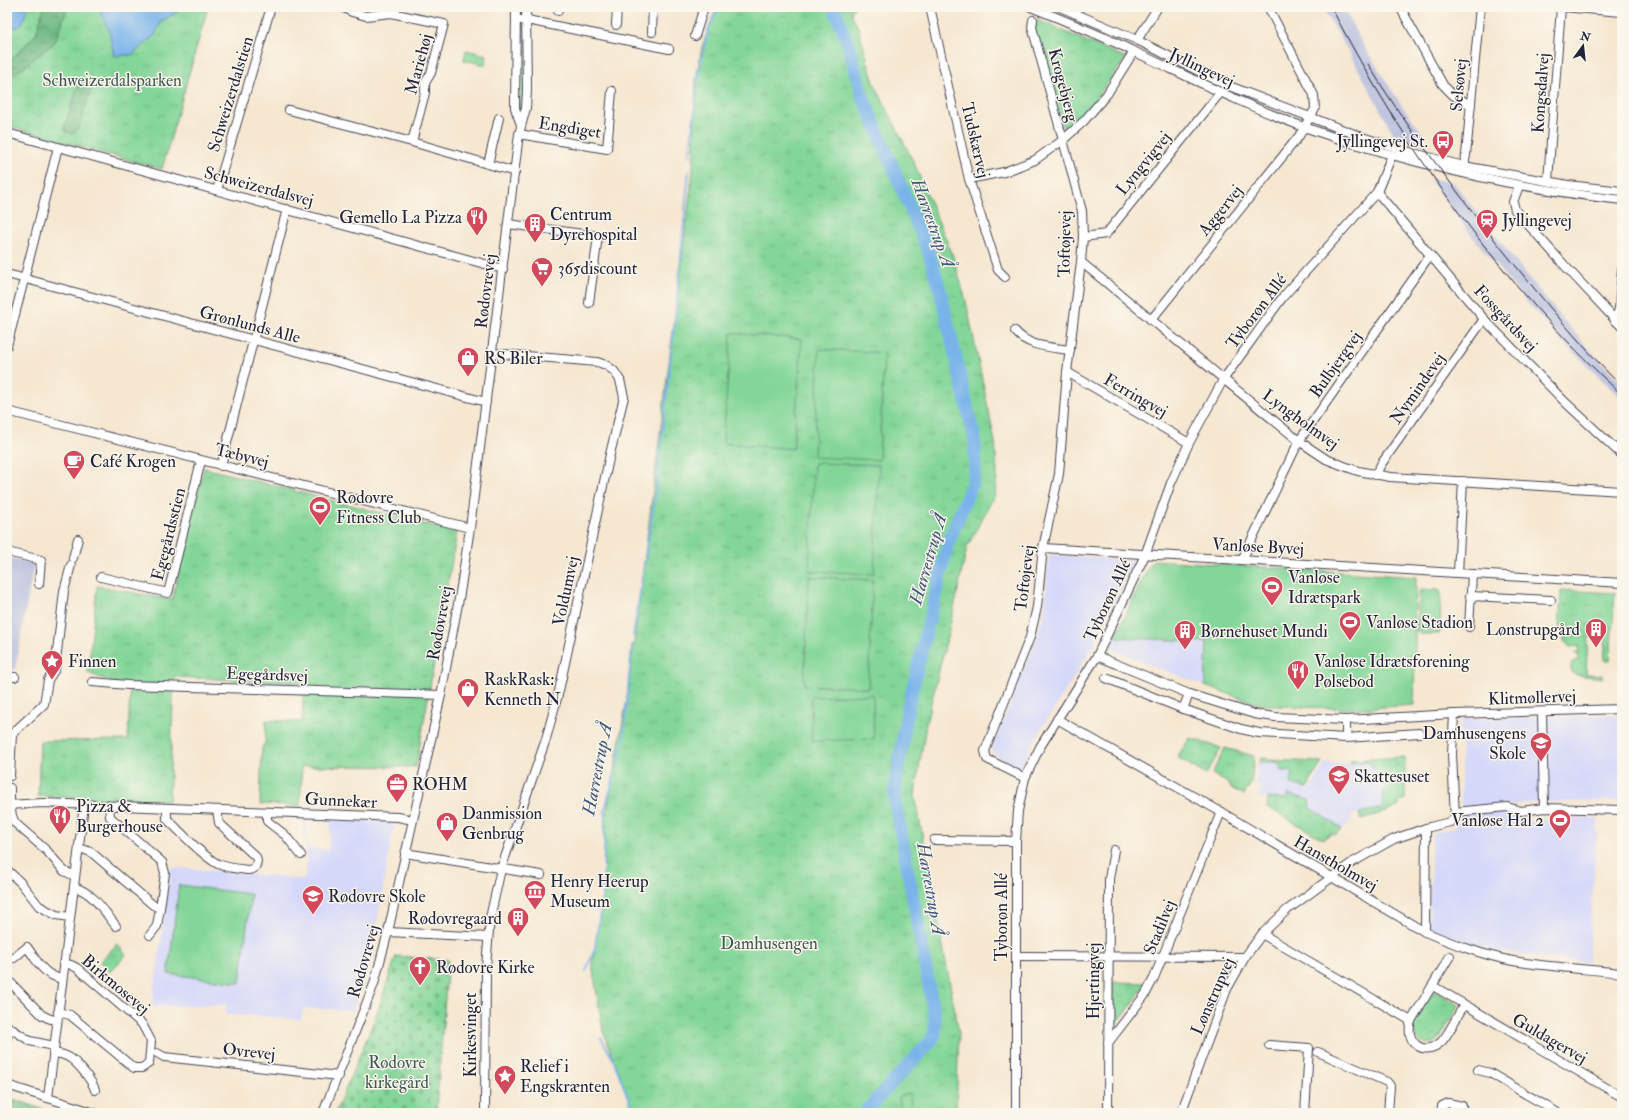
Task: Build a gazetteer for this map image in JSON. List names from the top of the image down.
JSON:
{
  "streets": {
    "street": [
      "Mariehøj",
      "Jyllingevej",
      "Krogebjerg",
      "Selsøvej",
      "Kongsdalvej",
      "Schweizerdalstien",
      "Engdiget",
      "Tudskærvej",
      "Lyngvigvej",
      "Schweizerdalsvej",
      "Aggervej",
      "Toftøjevej",
      "Rødovrevej",
      "Tyborøn Allé",
      "Fossgårdsvej",
      "Grønlunds Alle",
      "Bulbjergvej",
      "Nymindevej",
      "Ferringvej",
      "Lyngholmvej",
      "Tæbyvej",
      "Egegårdsstien",
      "Vanløse Byvej",
      "Voldumvej",
      "Egegårdsvej",
      "Klitmøllervej",
      "Gunnekær",
      "Hanstholmvej",
      "Stadilvej",
      "Hjertingvej",
      "Birkmosevej",
      "Lønstrupvej",
      "Kirkesvinget",
      "Guldagervej",
      "Ovrevej"
    ]
  },
  "crossings": [
    ["Jyllingevej", "Krogebjerg"],
    ["Jyllingevej", "Selsøvej"],
    ["Jyllingevej", "Kongsdalvej"],
    ["Jyllingevej", "Lyngvigvej"],
    ["Jyllingevej", "Aggervej"],
    ["Jyllingevej", "Tyborøn Allé"],
    ["Krogebjerg", "Toftøjevej"],
    ["Schweizerdalstien", "Schweizerdalsvej"],
    ["Engdiget", "Rødovrevej"],
    ["Lyngvigvej", "Toftøjevej"],
    ["Schweizerdalsvej", "Rødovrevej"],
    ["Aggervej", "Lyngholmvej"],
    ["Toftøjevej", "Tyborøn Allé"],
    ["Toftøjevej", "Ferringvej"],
    ["Toftøjevej", "Lyngholmvej"],
    ["Toftøjevej", "Vanløse Byvej"],
    ["Rødovrevej", "Grønlunds Alle"],
    ["Rødovrevej", "Tæbyvej"],
    ["Rødovrevej", "Voldumvej"],
    ["Rødovrevej", "Egegårdsvej"],
    ["Rødovrevej", "Gunnekær"],
    ["Rødovrevej", "Ovrevej"],
    ["Tyborøn Allé", "Fossgårdsvej"],
    ["Tyborøn Allé", "Ferringvej"],
    ["Tyborøn Allé", "Lyngholmvej"],
    ["Tyborøn Allé", "Vanløse Byvej"],
    ["Tyborøn Allé", "Klitmøllervej"],
    ["Tyborøn Allé", "Hanstholmvej"],
    ["Fossgårdsvej", "Bulbjergvej"],
    ["Fossgårdsvej", "Nymindevej"],
    ["Bulbjergvej", "Lyngholmvej"],
    ["Bulbjergvej", "Vanløse Byvej"],
    ["Nymindevej", "Lyngholmvej"],
    ["Tæbyvej", "Egegårdsstien"],
    ["Voldumvej", "Kirkesvinget"],
    ["Gunnekær", "Birkmosevej"],
    ["Hanstholmvej", "Stadilvej"],
    ["Hanstholmvej", "Lønstrupvej"],
    ["Stadilvej", "Hjertingvej"]
  ],
  "water": ["Harrestrup Å"],
  "parks": ["Schweizerdalsparken", "Damhusengen", "Rødovre kirkegård"],
  "places": {
    "bus stop": ["Jyllingevej St."],
    "restaurant": ["Gemello La Pizza", "Vanløse Idrætsforening Pølsebod", "Pizza & Burgerhouse"],
    "station": ["Jyllingevej"],
    "building": [
      "Centrum Dyrehospital",
      "Lønstrupgård",
      "Børnehuset Mundi",
      "Rødovregaard"
    ],
    "supermarket": ["365discount"],
    "shop": ["RS Biler", "RaskRask: Kenneth N", "Danmission Genbrug"],
    "cafe": ["Café Krogen"],
    "sports": [
      "Rødovre Fitness Club",
      "Vanløse Idrætspark",
      "Vanløse Stadion",
      "Vanløse Hal 2"
    ],
    "place": ["Finnen", "Relief i Engskrænten"],
    "school or university": ["Damhusengens Skole", "Skattesuset", "Rødovre Skole"],
    "office": ["ROHM"],
    "museum": ["Henry Heerup Museum"],
    "church": ["Rødovre Kirke"]
  },
  "north": "top"
}
